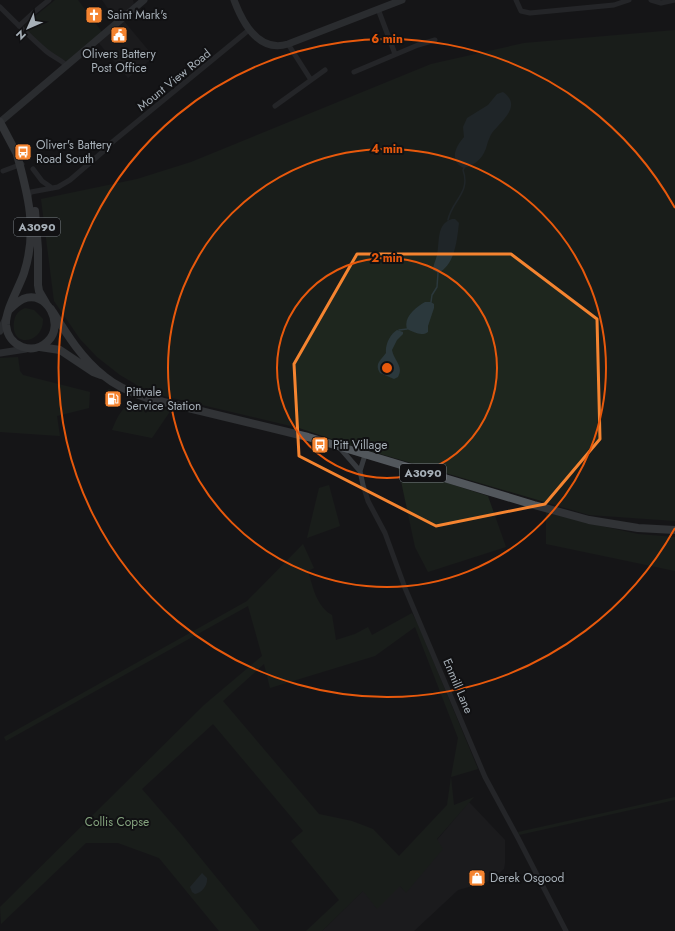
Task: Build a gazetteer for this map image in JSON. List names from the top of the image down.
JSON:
{
  "streets": {
    "main road": ["A3090"],
    "street": ["Mount View Road", "Enmill Lane"]
  },
  "crossings": [
    ["A3090", "Enmill Lane"]
  ],
  "parks": ["Collis Copse"],
  "places": {
    "church": ["Saint Mark's"],
    "public building": ["Olivers Battery Post Office"],
    "bus stop": ["Oliver's Battery Road South", "Pitt Village"],
    "fuel station": ["Pittvale Service Station"],
    "shop": ["Derek Osgood"]
  },
  "north": "bottom left",
  "rings": ["6 min", "4 min", "2 min"]
}
